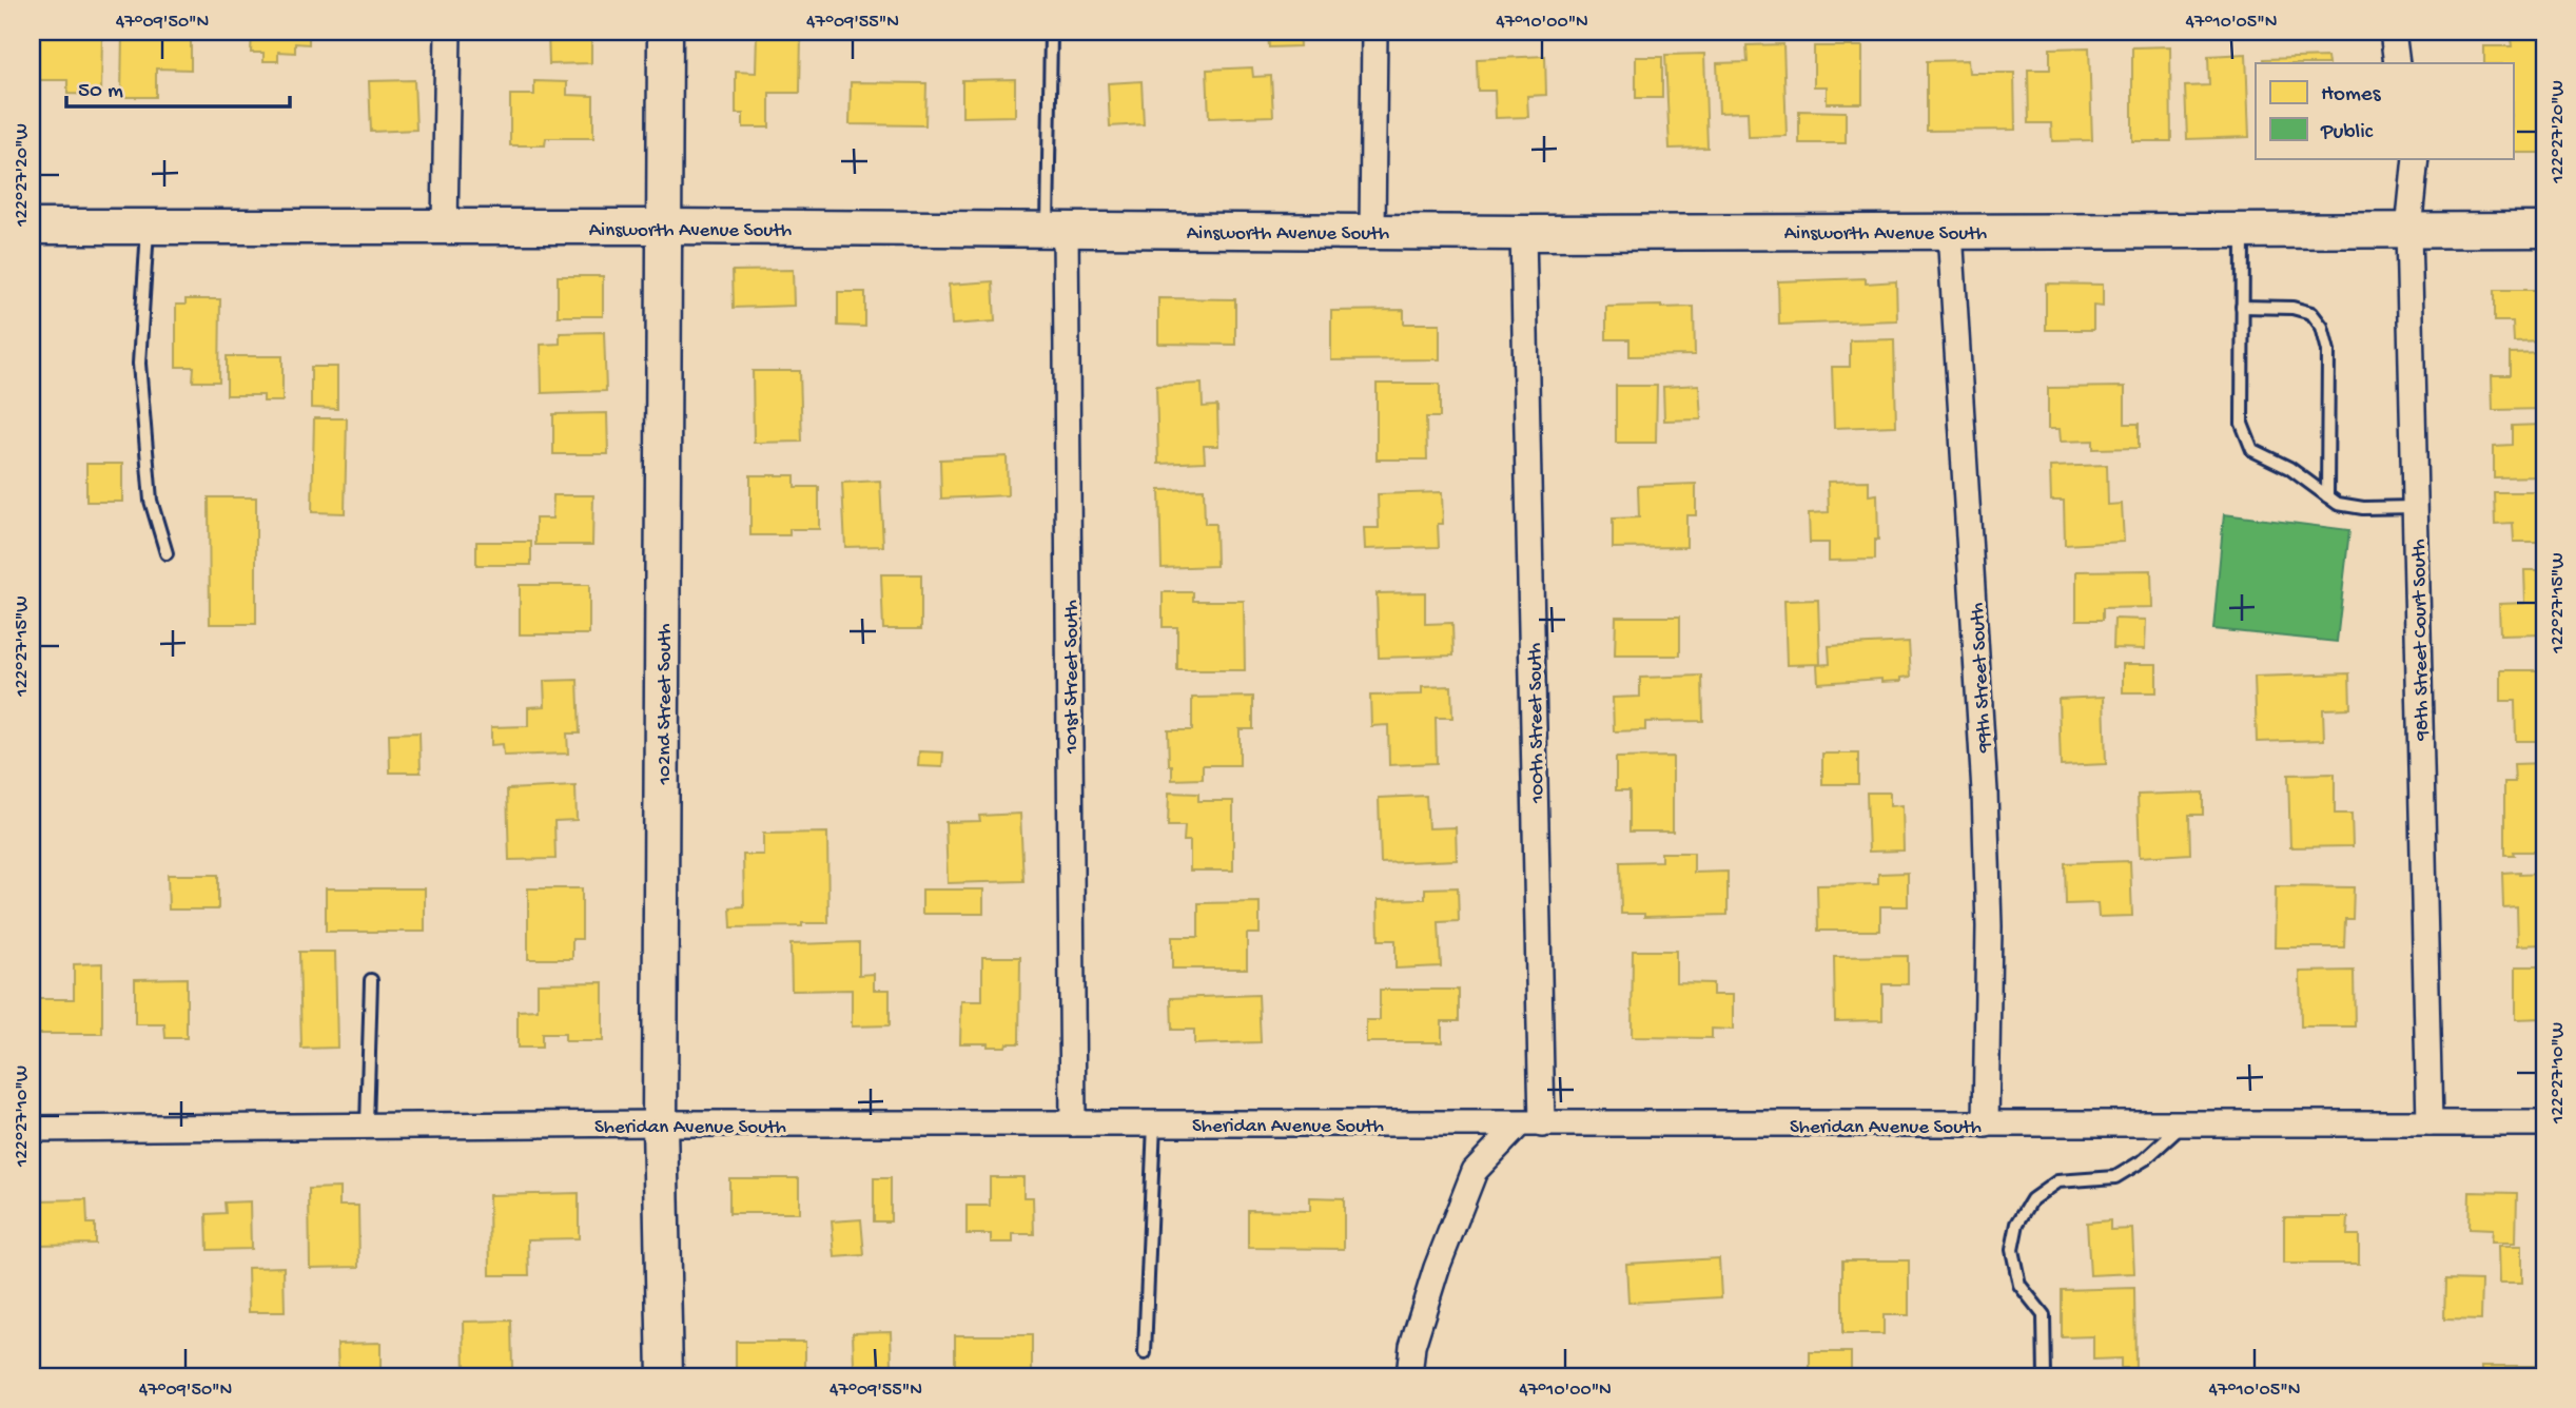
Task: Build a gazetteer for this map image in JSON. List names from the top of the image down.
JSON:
{
  "streets": {
    "street": [
      "Ainsworth Avenue South",
      "98th Street Court South",
      "101st Street South",
      "99th Street South",
      "102nd Street South",
      "100th Street South",
      "Sheridan Avenue South"
    ]
  },
  "crossings": [
    ["Ainsworth Avenue South", "98th Street Court South"],
    ["Ainsworth Avenue South", "101st Street South"],
    ["Ainsworth Avenue South", "99th Street South"],
    ["Ainsworth Avenue South", "102nd Street South"],
    ["Ainsworth Avenue South", "100th Street South"],
    ["98th Street Court South", "Sheridan Avenue South"],
    ["101st Street South", "Sheridan Avenue South"],
    ["99th Street South", "Sheridan Avenue South"],
    ["102nd Street South", "Sheridan Avenue South"],
    ["100th Street South", "Sheridan Avenue South"]
  ],
  "legend": ["Homes", "Public"],
  "scale_bar": "50 m",
  "coordinates": [
    "47°09'50\"N",
    "47°09'55\"N",
    "47°10'00\"N",
    "47°10'05\"N",
    "122°27'20\"W",
    "122°27'15\"W",
    "122°27'10\"W"
  ]
}
